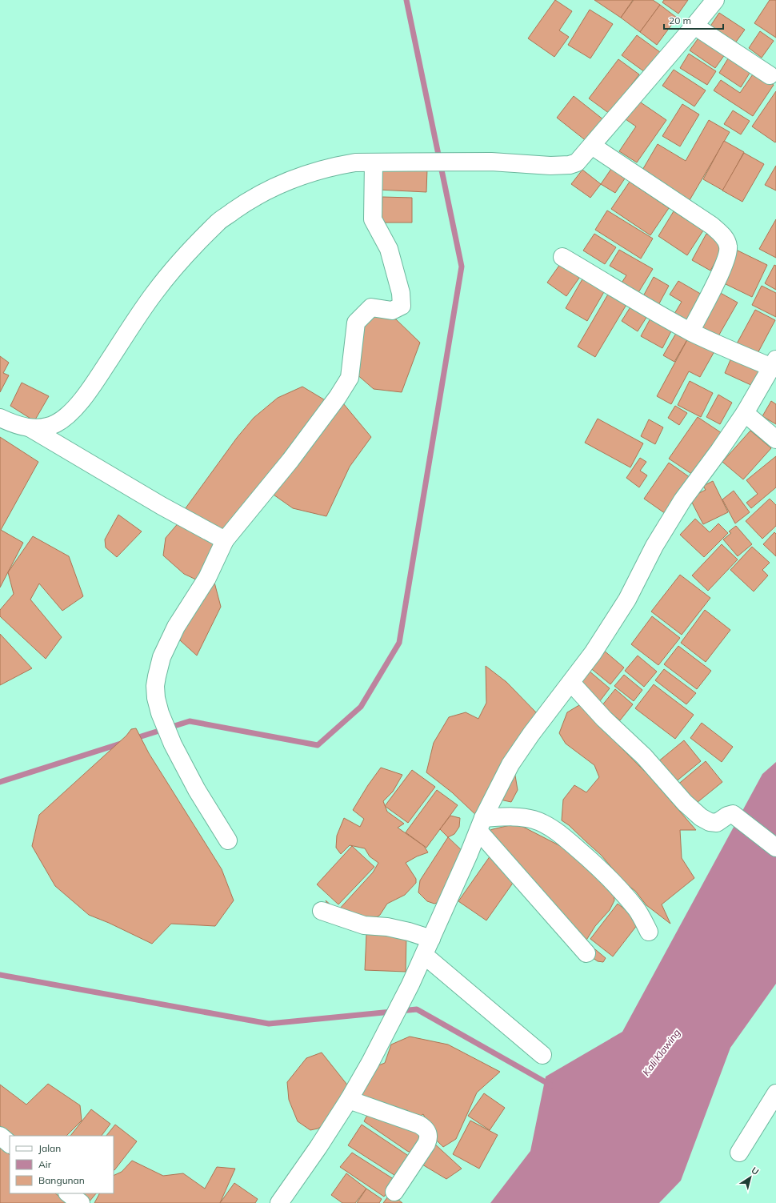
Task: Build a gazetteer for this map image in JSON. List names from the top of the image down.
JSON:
{
  "water": ["Kali Klawing"],
  "legend": ["Jalan", "Air", "Bangunan"],
  "scale_bar": "20 m",
  "north": "top right"
}
